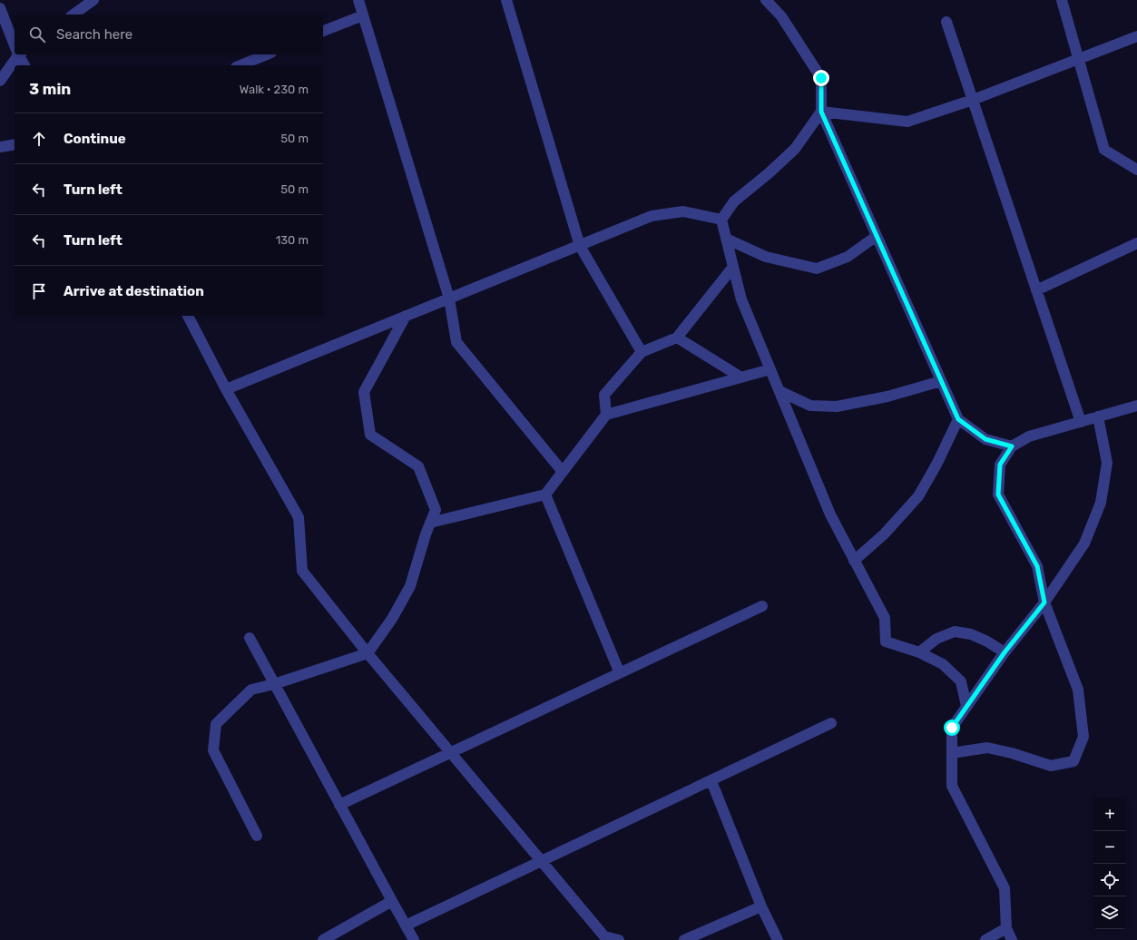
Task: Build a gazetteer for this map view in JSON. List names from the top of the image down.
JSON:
{
  "page": {
    "search": "Search here",
    "heading": ["3 min", "Walk · 230 m"],
    "list": [
      ["Continue", "50 m"],
      ["Turn left", "50 m"],
      ["Turn left", "130 m"],
      "Arrive at destination"
    ],
    "map_buttons": ["+", "−"]
  }
}
